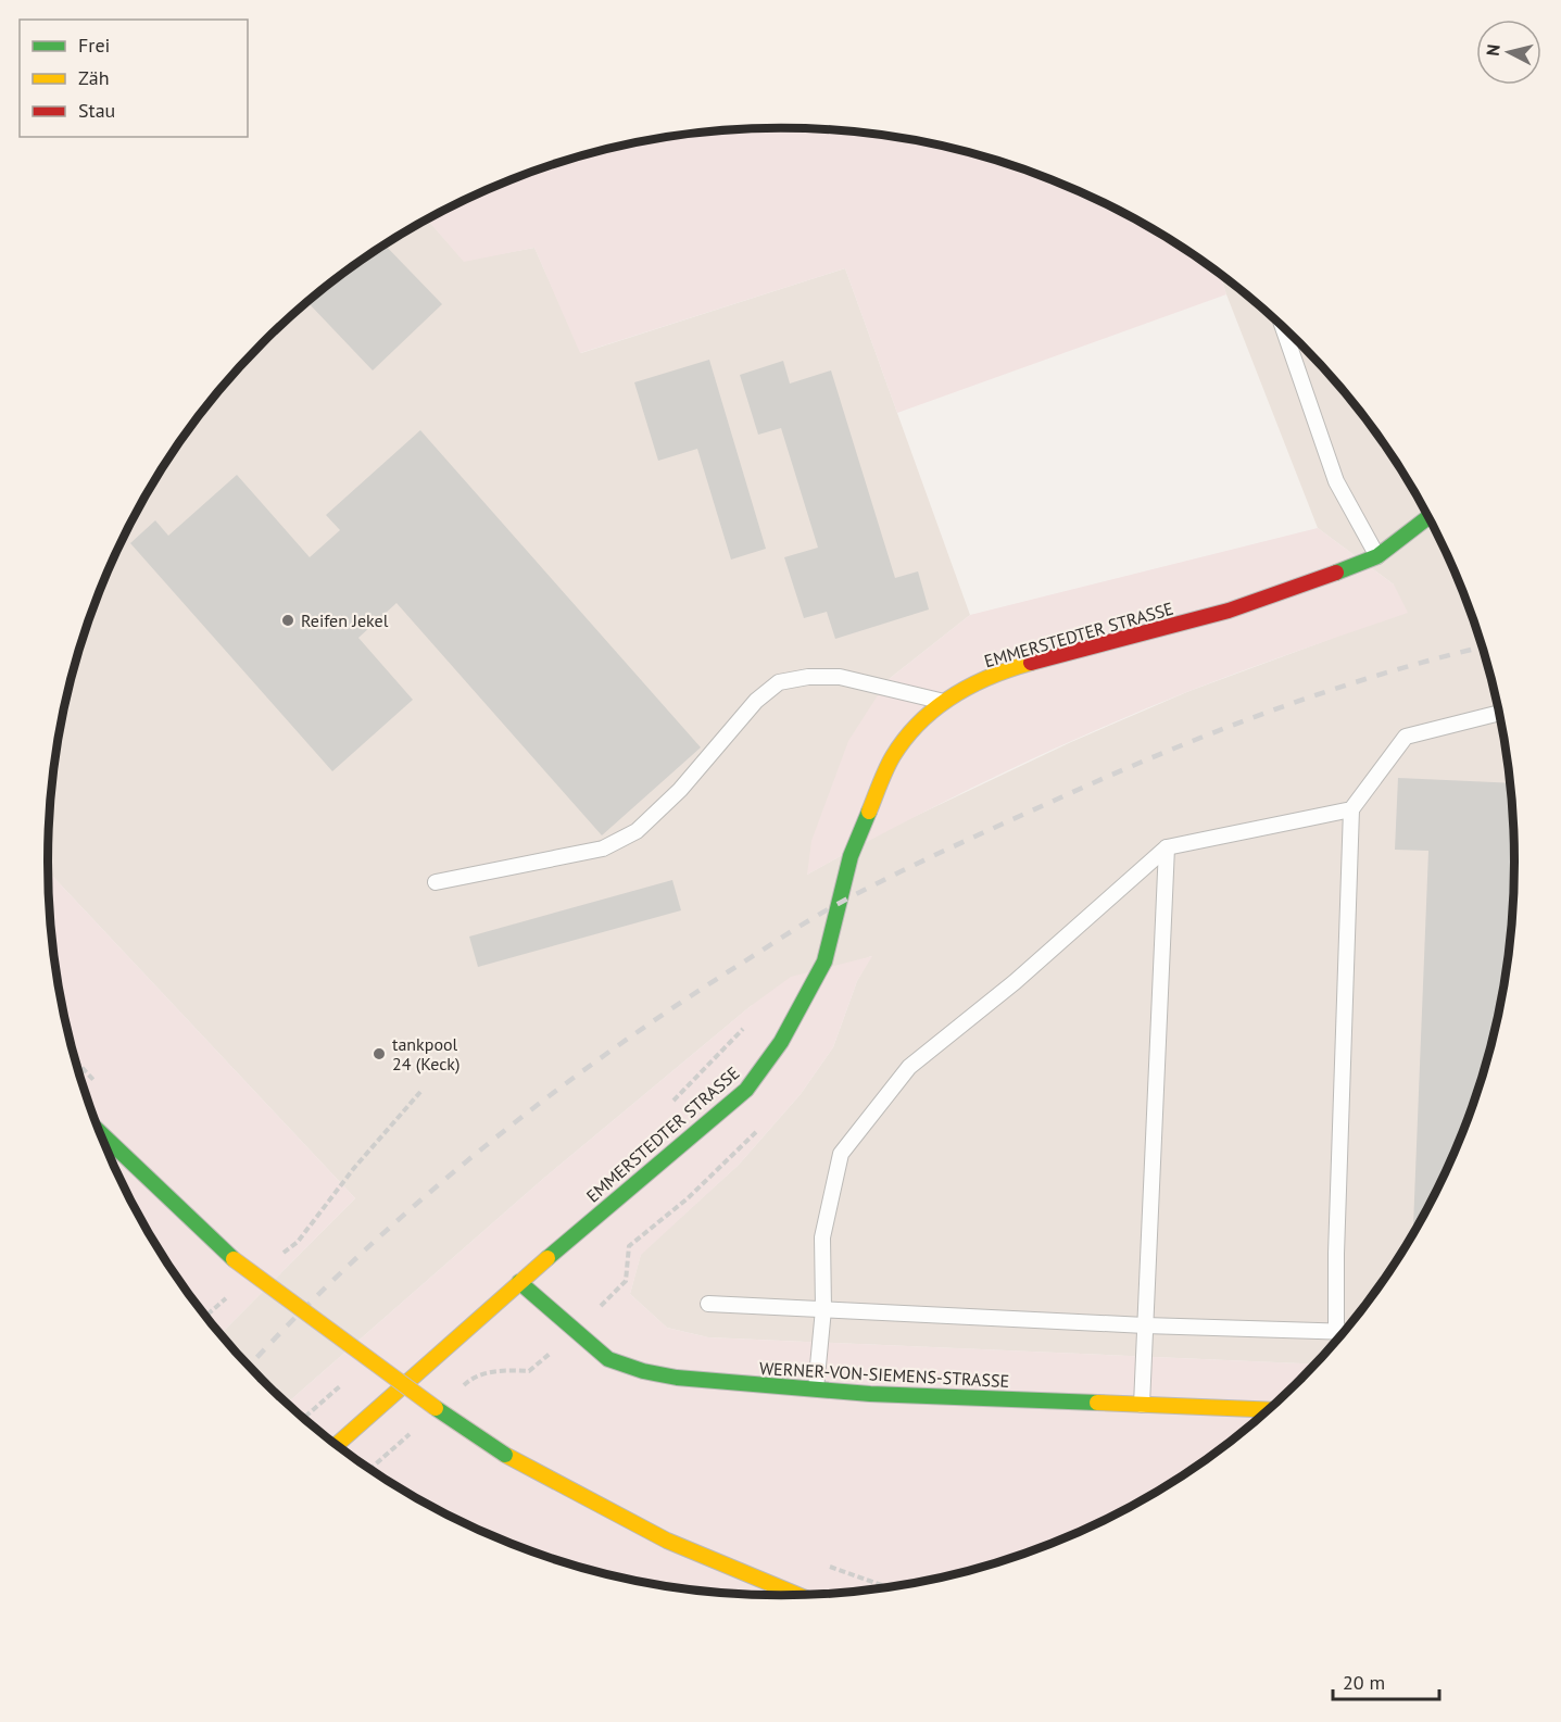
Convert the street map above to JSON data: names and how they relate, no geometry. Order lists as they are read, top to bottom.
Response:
{
  "streets": {
    "main road": ["EMMERSTEDTER STRASSE", "WERNER-VON-SIEMENS-STRASSE"]
  },
  "crossings": [
    ["EMMERSTEDTER STRASSE", "WERNER-VON-SIEMENS-STRASSE"]
  ],
  "places": ["Reifen Jekel", "tankpool 24 (Keck)"],
  "legend": ["Frei", "Zäh", "Stau"],
  "scale_bar": "20 m",
  "north": "left"
}
